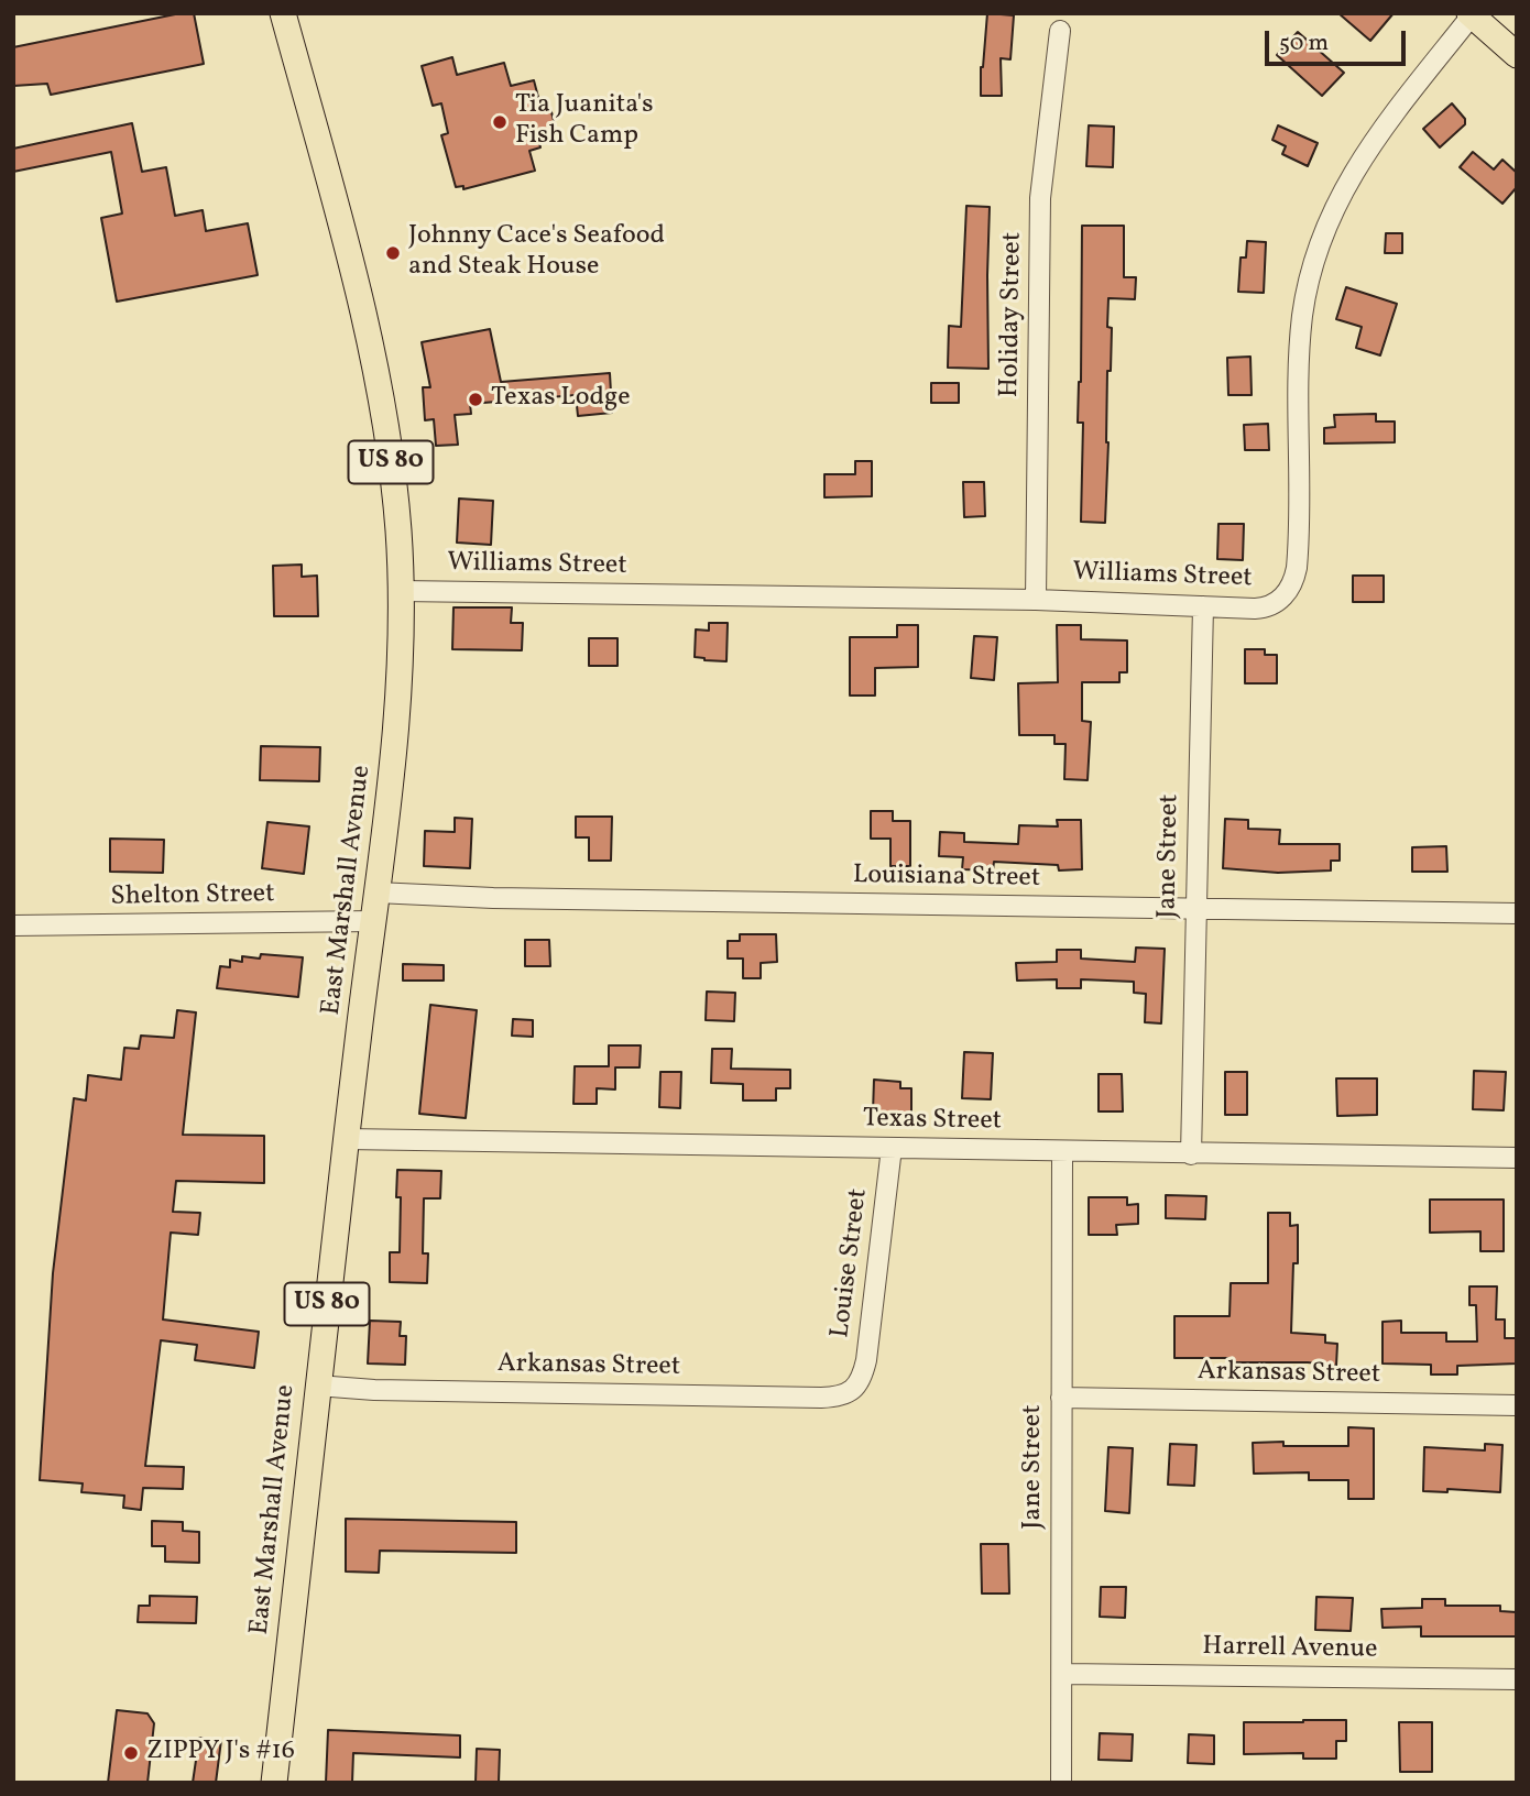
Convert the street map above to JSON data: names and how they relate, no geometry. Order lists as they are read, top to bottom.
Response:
{
  "streets": {
    "main road": ["US 80", "East Marshall Avenue"],
    "street": [
      "Holiday Street",
      "Williams Street",
      "Jane Street",
      "Louisiana Street",
      "Shelton Street",
      "Texas Street",
      "Louise Street",
      "Arkansas Street",
      "Harrell Avenue"
    ]
  },
  "crossings": [
    ["Holiday Street", "Williams Street"],
    ["Williams Street", "Jane Street"],
    ["Williams Street", "East Marshall Avenue"],
    ["Jane Street", "Louisiana Street"],
    ["Jane Street", "Texas Street"],
    ["Jane Street", "Arkansas Street"],
    ["Jane Street", "Harrell Avenue"],
    ["Louisiana Street", "East Marshall Avenue"],
    ["East Marshall Avenue", "Shelton Street"],
    ["East Marshall Avenue", "Texas Street"],
    ["East Marshall Avenue", "Arkansas Street"],
    ["Texas Street", "Louise Street"],
    ["Louise Street", "Arkansas Street"]
  ],
  "places": [
    "Tia Juanita's Fish Camp",
    "Johnny Cace's Seafood and Steak House",
    "Texas Lodge",
    "ZIPPY J's #16"
  ],
  "scale_bar": "50 m"
}
